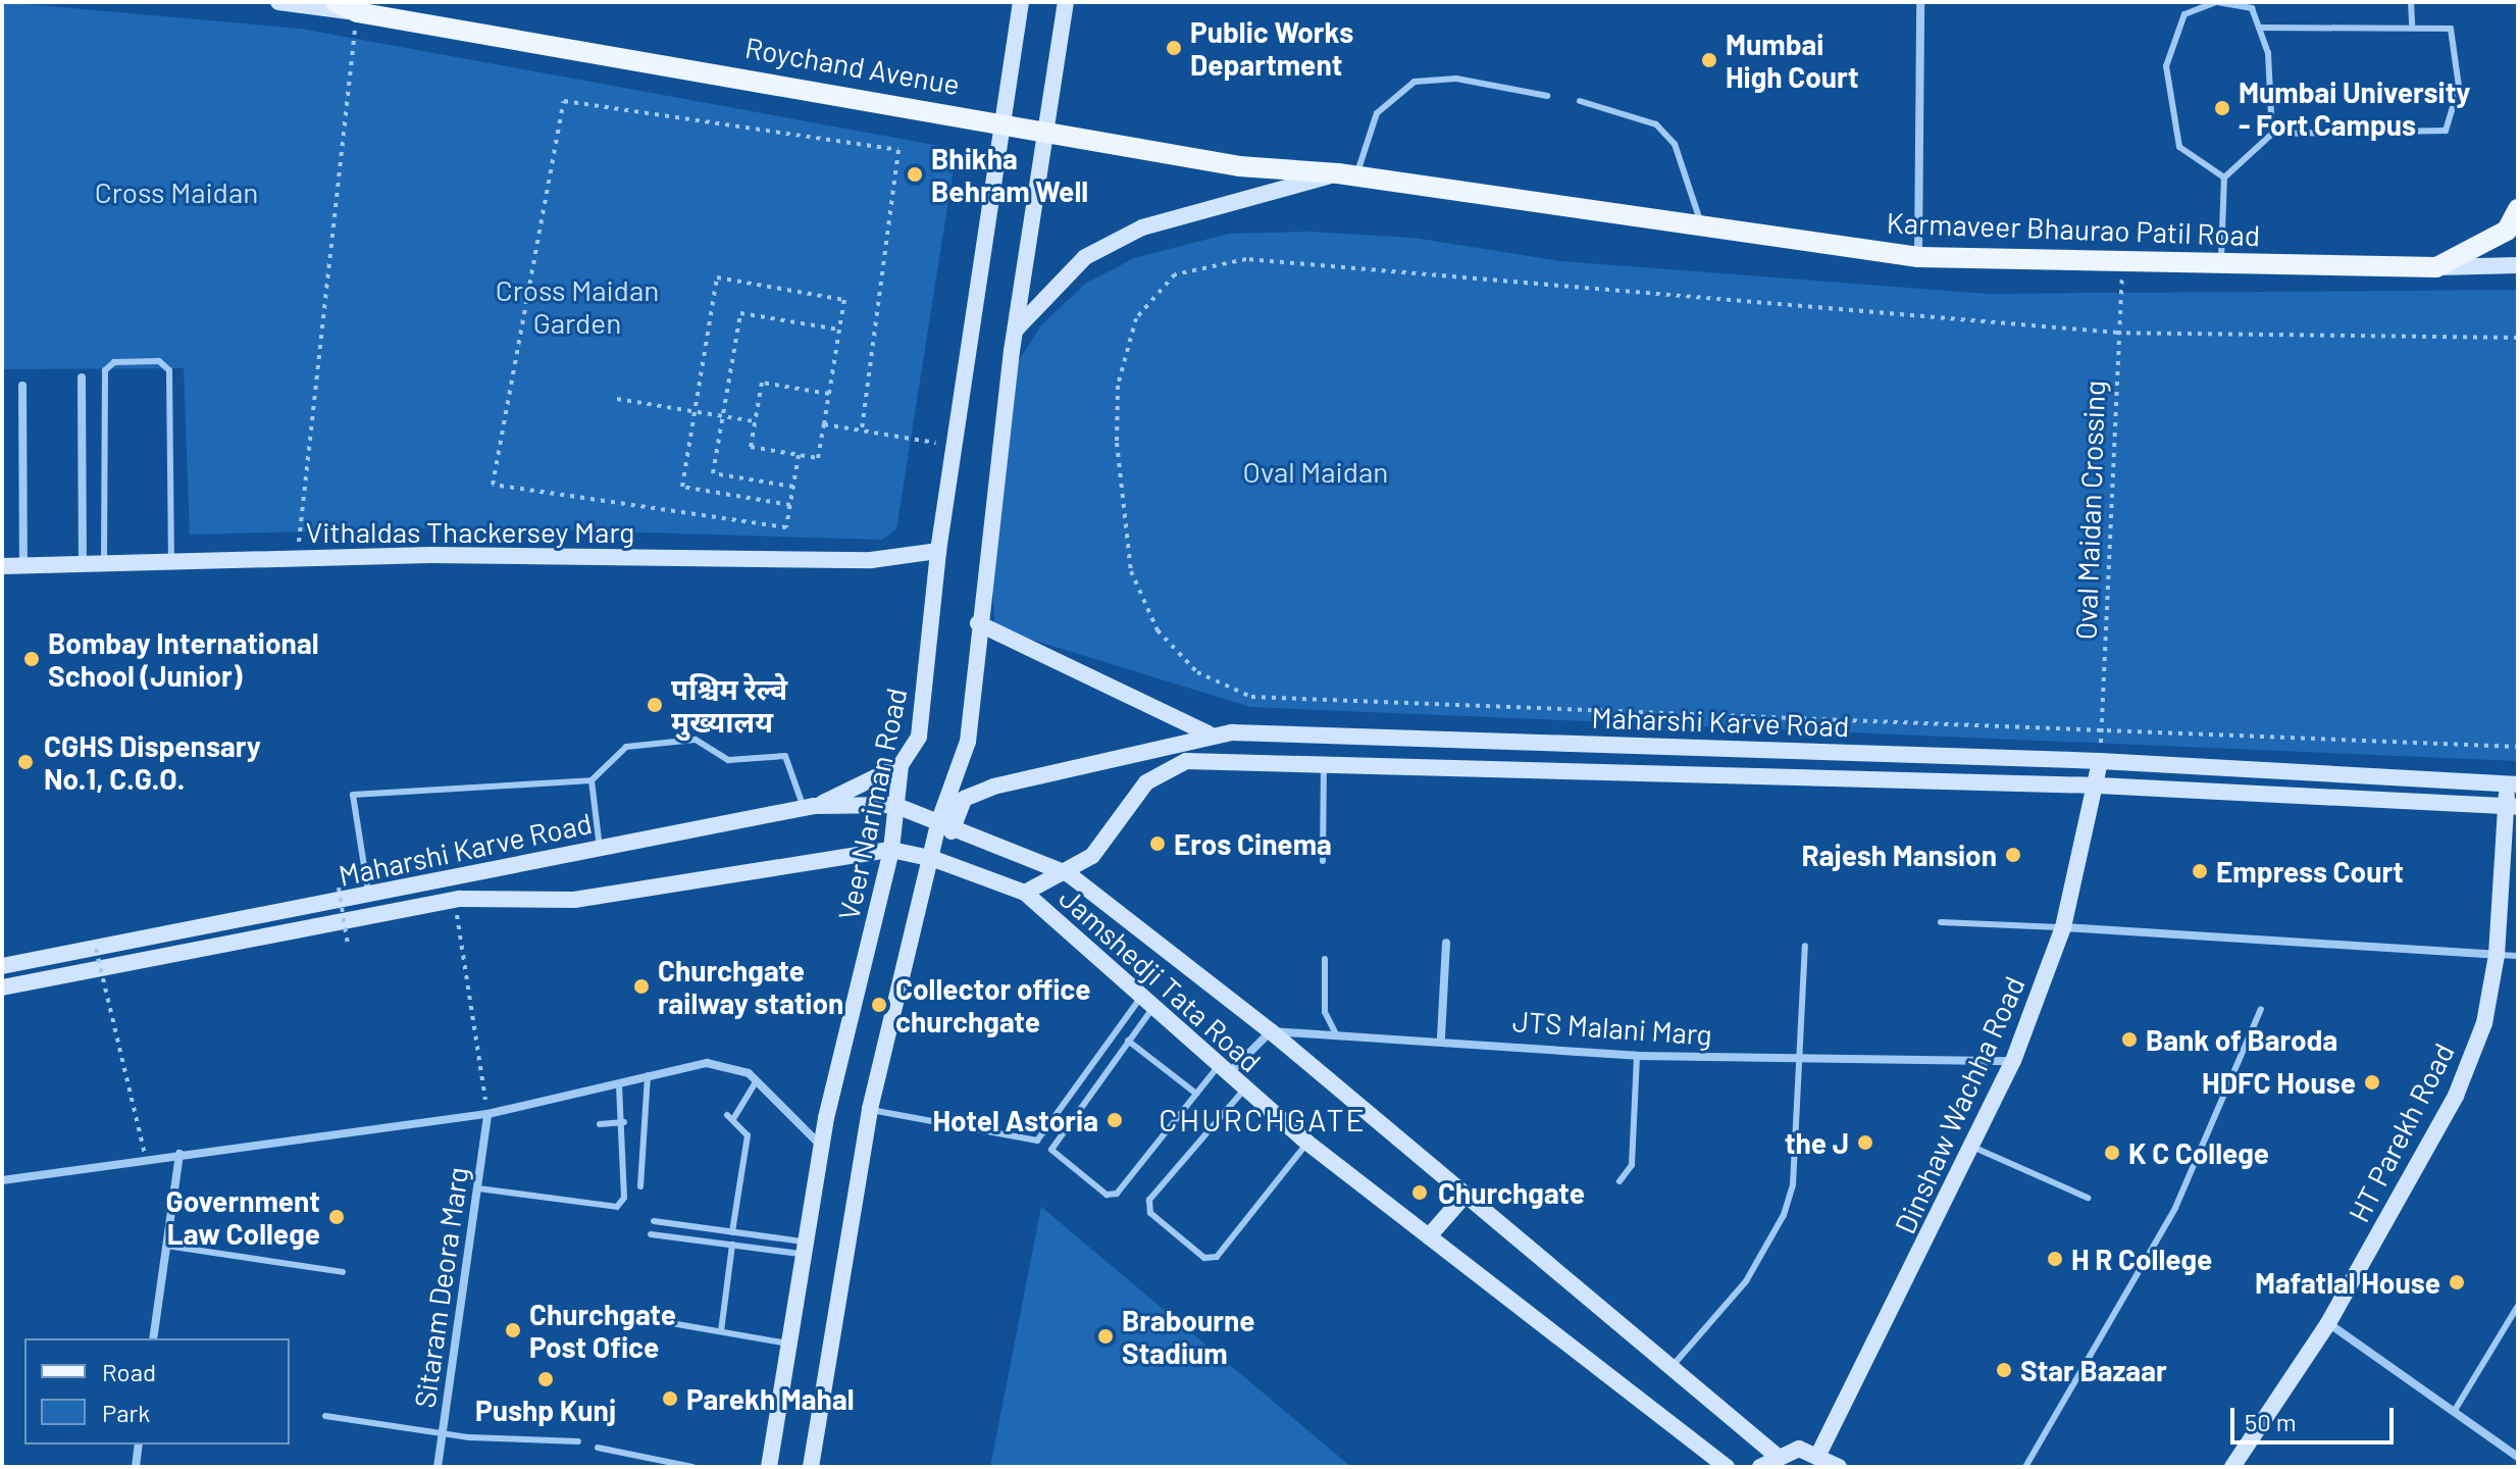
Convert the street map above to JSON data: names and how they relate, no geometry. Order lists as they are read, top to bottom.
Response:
{
  "streets": {
    "main road": [
      "Roychand Avenue",
      "Karmaveer Bhaurao Patil Road",
      "Vithaldas Thackersey Marg",
      "Maharshi Karve Road",
      "Veer Nariman Road",
      "Jamshedji Tata Road",
      "Dinshaw Wachha Road",
      "HT Parekh Road"
    ],
    "street": ["JTS Malani Marg", "Sitaram Deora Marg"],
    "path": ["Oval Maidan Crossing"]
  },
  "crossings": [
    ["Roychand Avenue", "Karmaveer Bhaurao Patil Road"],
    ["Roychand Avenue", "Veer Nariman Road"],
    ["Karmaveer Bhaurao Patil Road", "Oval Maidan Crossing"],
    ["Oval Maidan Crossing", "Maharshi Karve Road"],
    ["Oval Maidan Crossing", "Dinshaw Wachha Road"],
    ["Vithaldas Thackersey Marg", "Veer Nariman Road"],
    ["Maharshi Karve Road", "Veer Nariman Road"],
    ["Maharshi Karve Road", "Jamshedji Tata Road"],
    ["Maharshi Karve Road", "Dinshaw Wachha Road"],
    ["Maharshi Karve Road", "HT Parekh Road"],
    ["Jamshedji Tata Road", "JTS Malani Marg"],
    ["JTS Malani Marg", "Dinshaw Wachha Road"]
  ],
  "districts": ["CHURCHGATE"],
  "parks": ["Cross Maidan", "Cross Maidan Garden", "Oval Maidan"],
  "places": [
    "Public Works Department",
    "Mumbai High Court",
    "Mumbai University - Fort Campus",
    "Bhikha Behram Well",
    "Bombay International School (Junior)",
    "पश्चिम रेल्वे मुख्यालय",
    "CGHS Dispensary No.1, C.G.O.",
    "Eros Cinema",
    "Rajesh Mansion",
    "Empress Court",
    "Churchgate railway station",
    "Collector office churchgate",
    "Bank of Baroda",
    "HDFC House",
    "Hotel Astoria",
    "the J",
    "K C College",
    "Churchgate",
    "Government Law College",
    "H R College",
    "Mafatlal House",
    "Churchgate Post Ofice",
    "Brabourne Stadium",
    "Star Bazaar",
    "Pushp Kunj",
    "Parekh Mahal"
  ],
  "legend": ["Road", "Park"],
  "scale_bar": "50 m"
}
